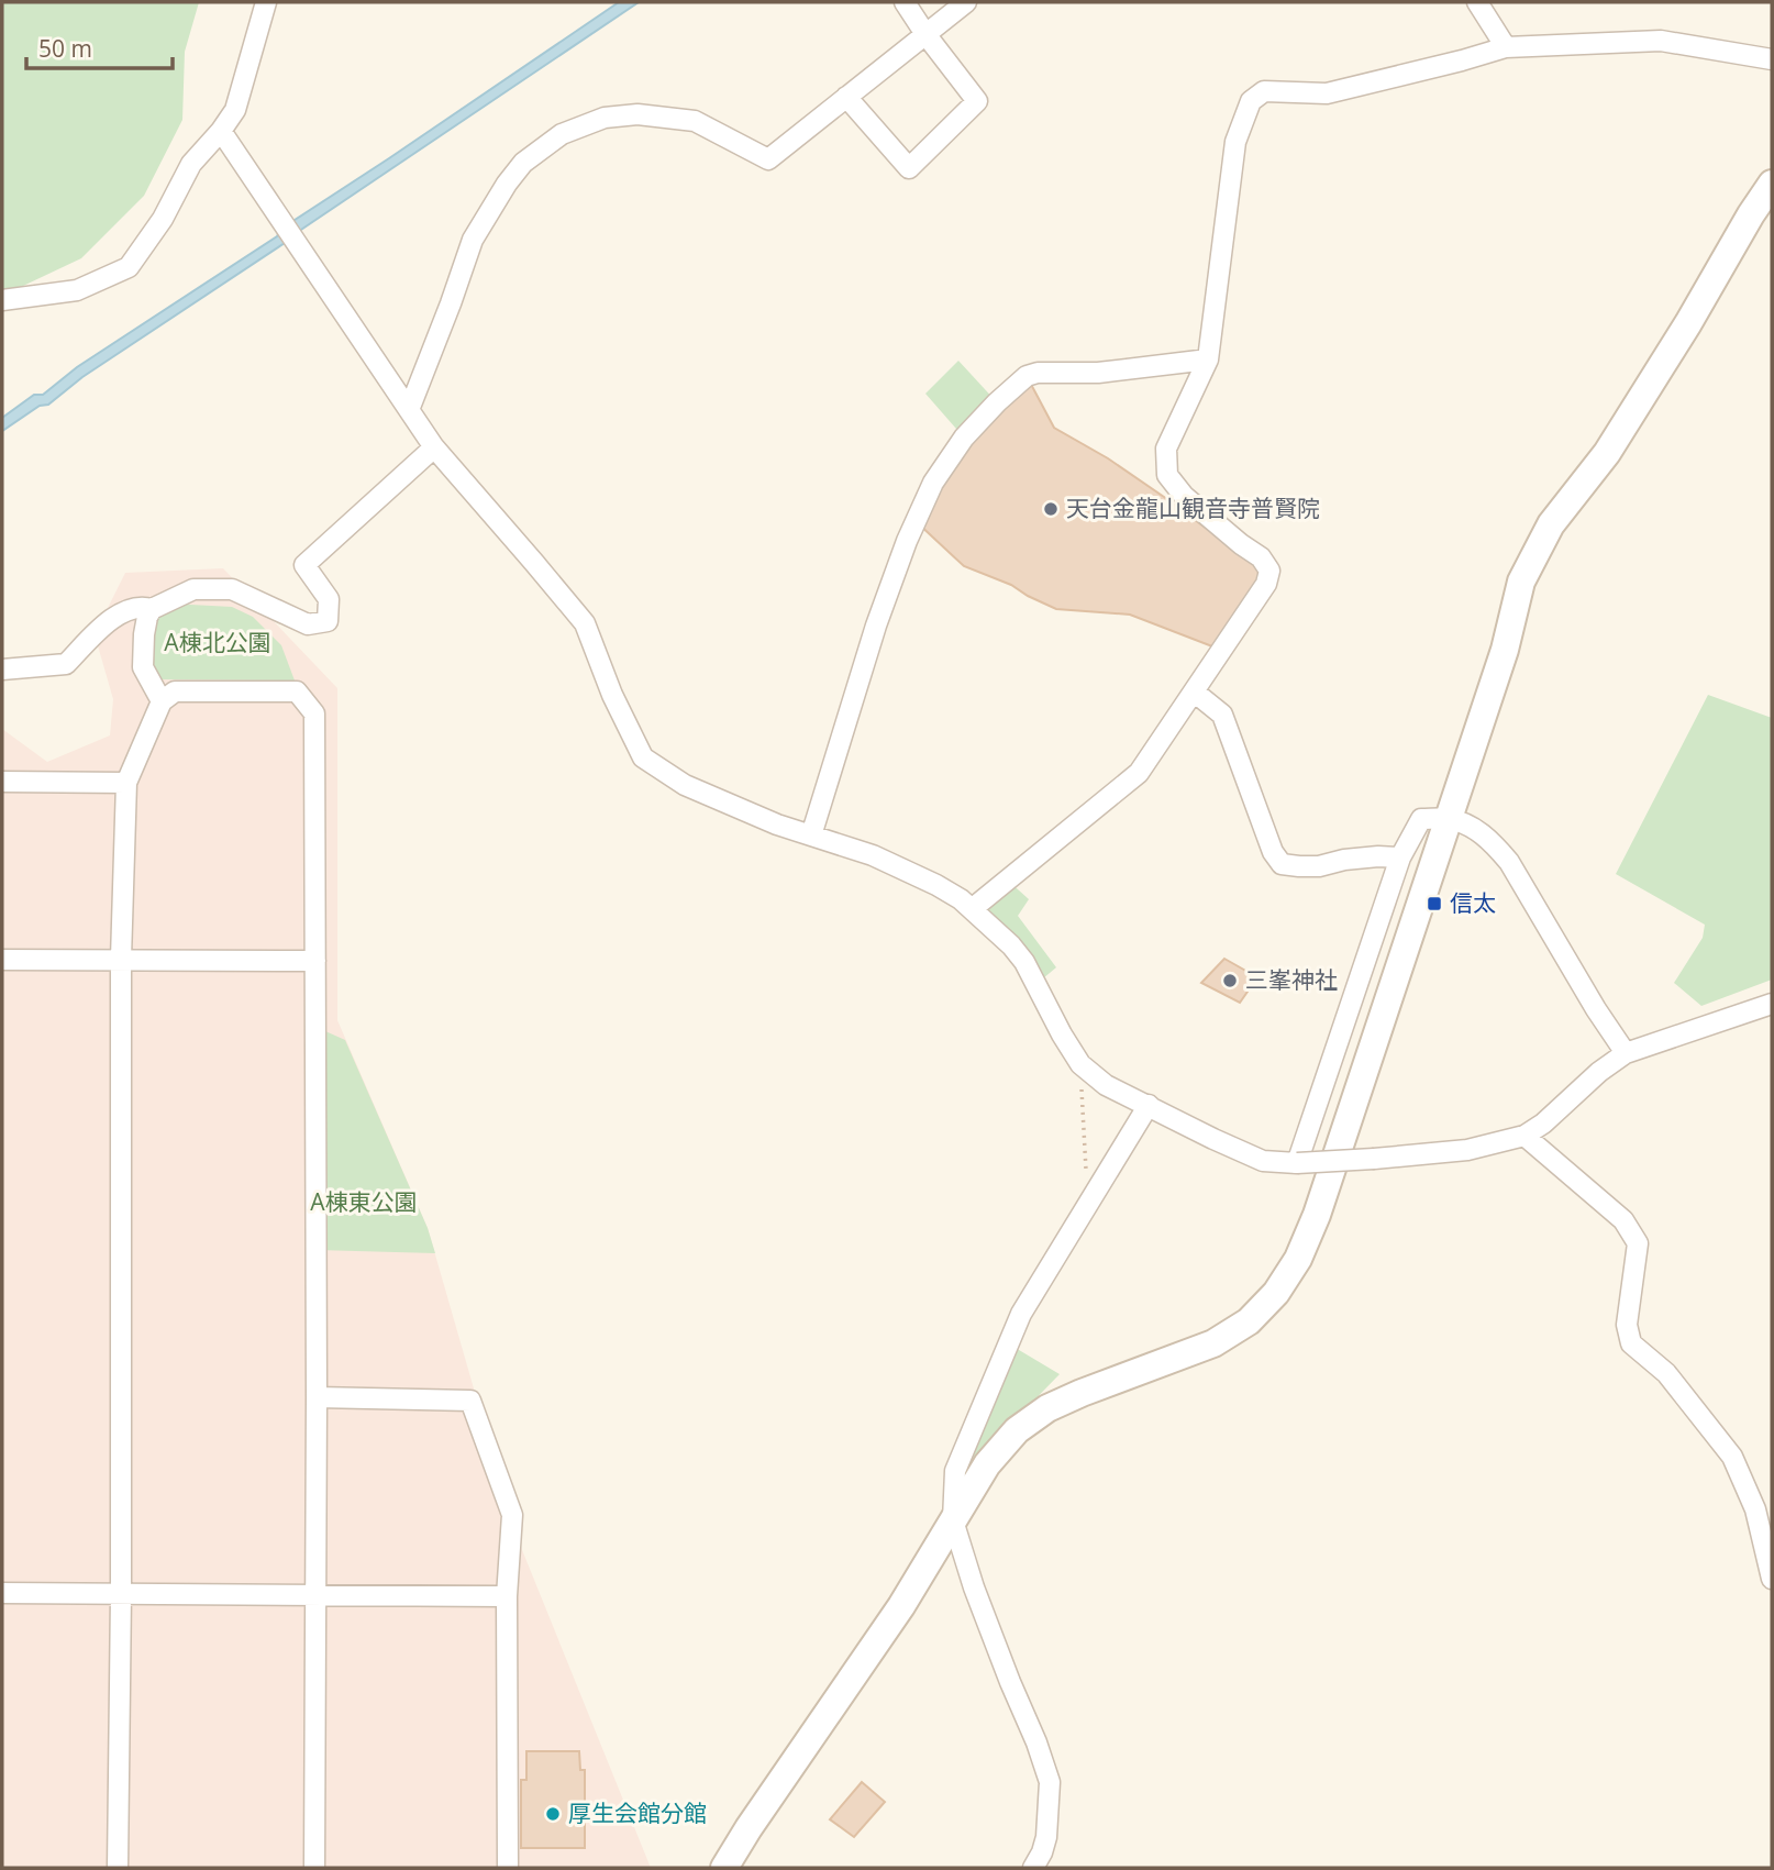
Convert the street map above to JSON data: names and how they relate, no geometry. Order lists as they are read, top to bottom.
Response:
{
  "parks": ["A棟北公園", "A棟東公園"],
  "places": {
    "other": ["天台金龍山観音寺普賢院", "三峯神社", "厚生会館分館"],
    "transit": ["信太"]
  },
  "scale_bar": "50 m"
}
